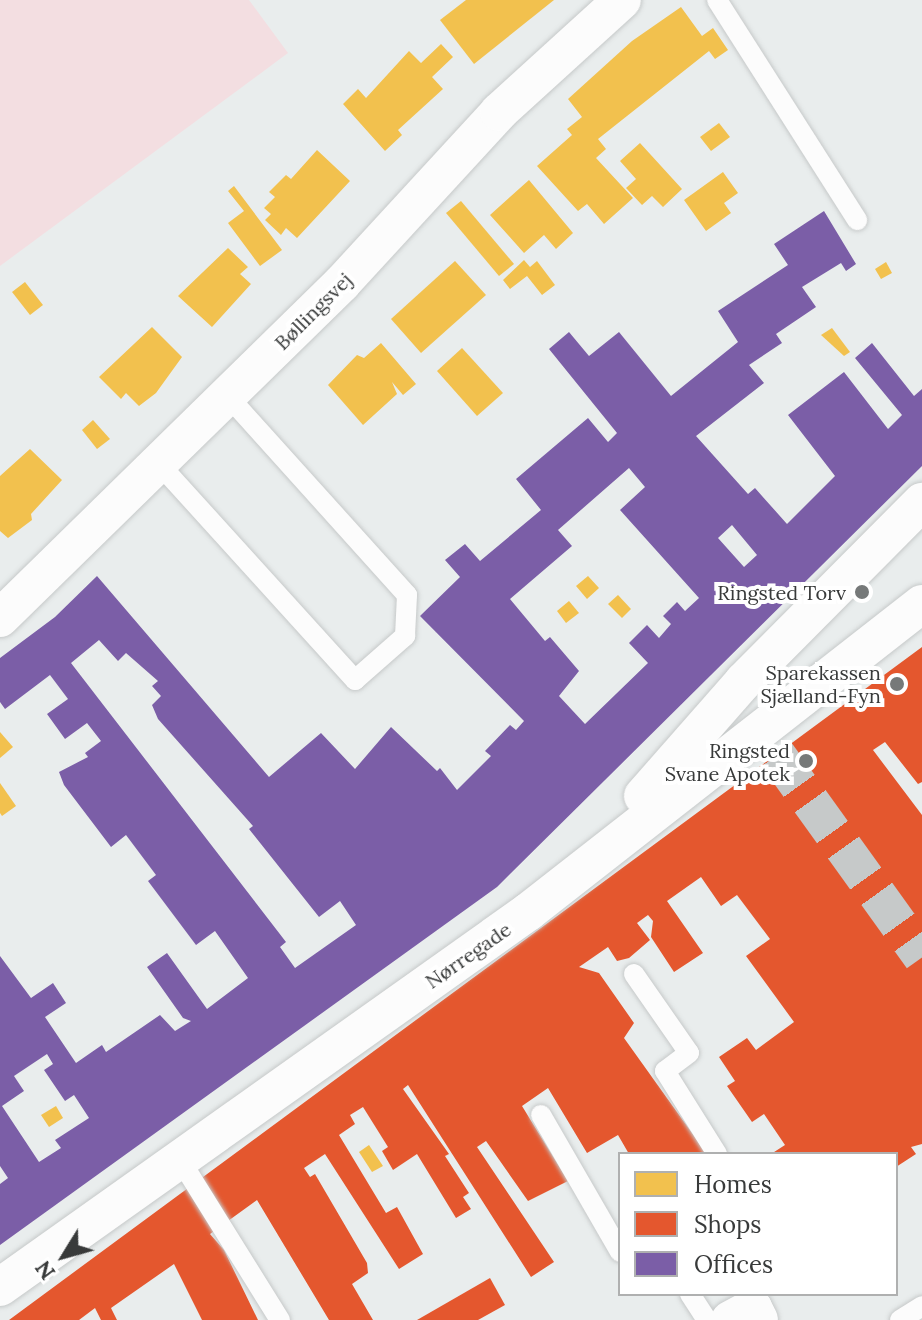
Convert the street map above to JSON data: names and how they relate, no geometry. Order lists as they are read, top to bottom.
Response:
{
  "streets": {
    "street": ["Bøllingsvej", "Nørregade"]
  },
  "places": ["Ringsted Torv", "Sparekassen Sjælland-Fyn", "Ringsted Svane Apotek"],
  "legend": ["Homes", "Shops", "Offices"],
  "north": "bottom left"
}
